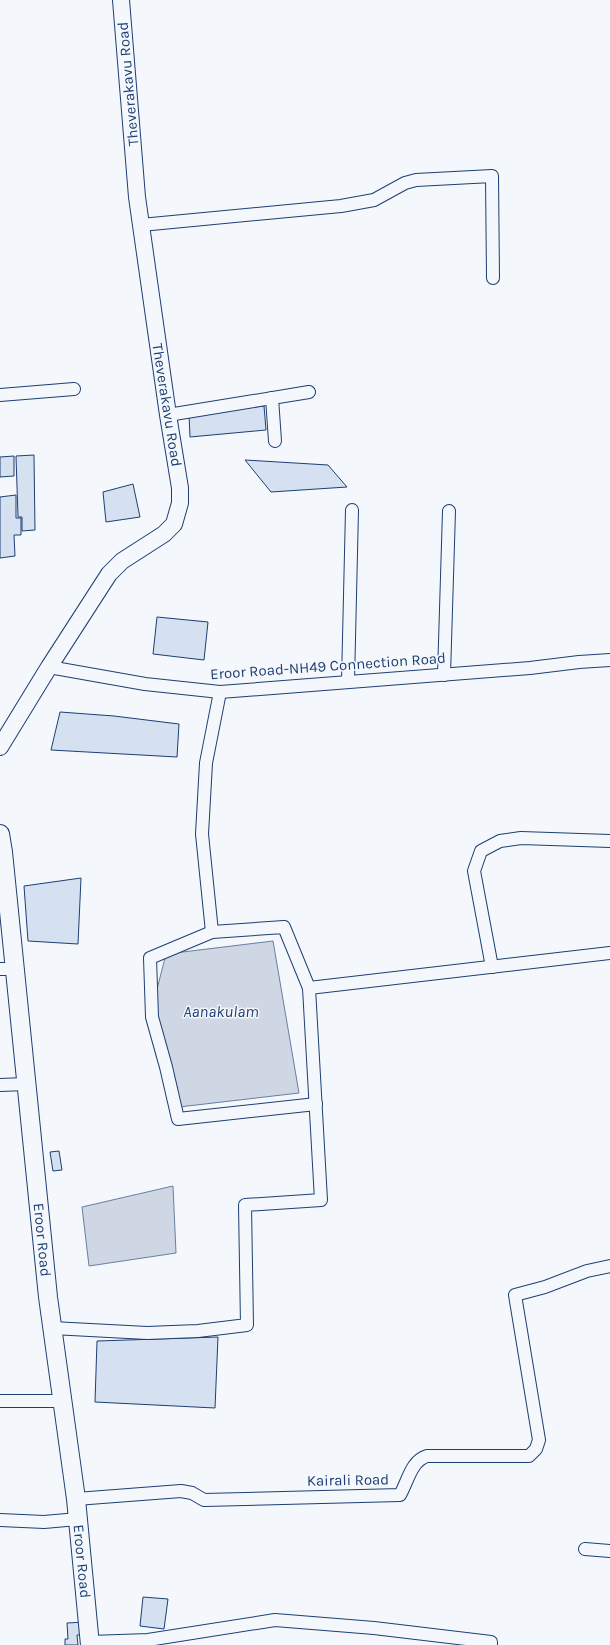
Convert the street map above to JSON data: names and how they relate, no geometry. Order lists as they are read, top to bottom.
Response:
{
  "streets": {
    "main road": ["Eroor Road"],
    "street": ["Theverakavu Road", "Eroor Road-NH49 Connection Road", "Kairali Road"]
  },
  "crossings": [
    ["Theverakavu Road", "Eroor Road-NH49 Connection Road"],
    ["Eroor Road", "Kairali Road"]
  ],
  "water": ["Aanakulam"]
}
